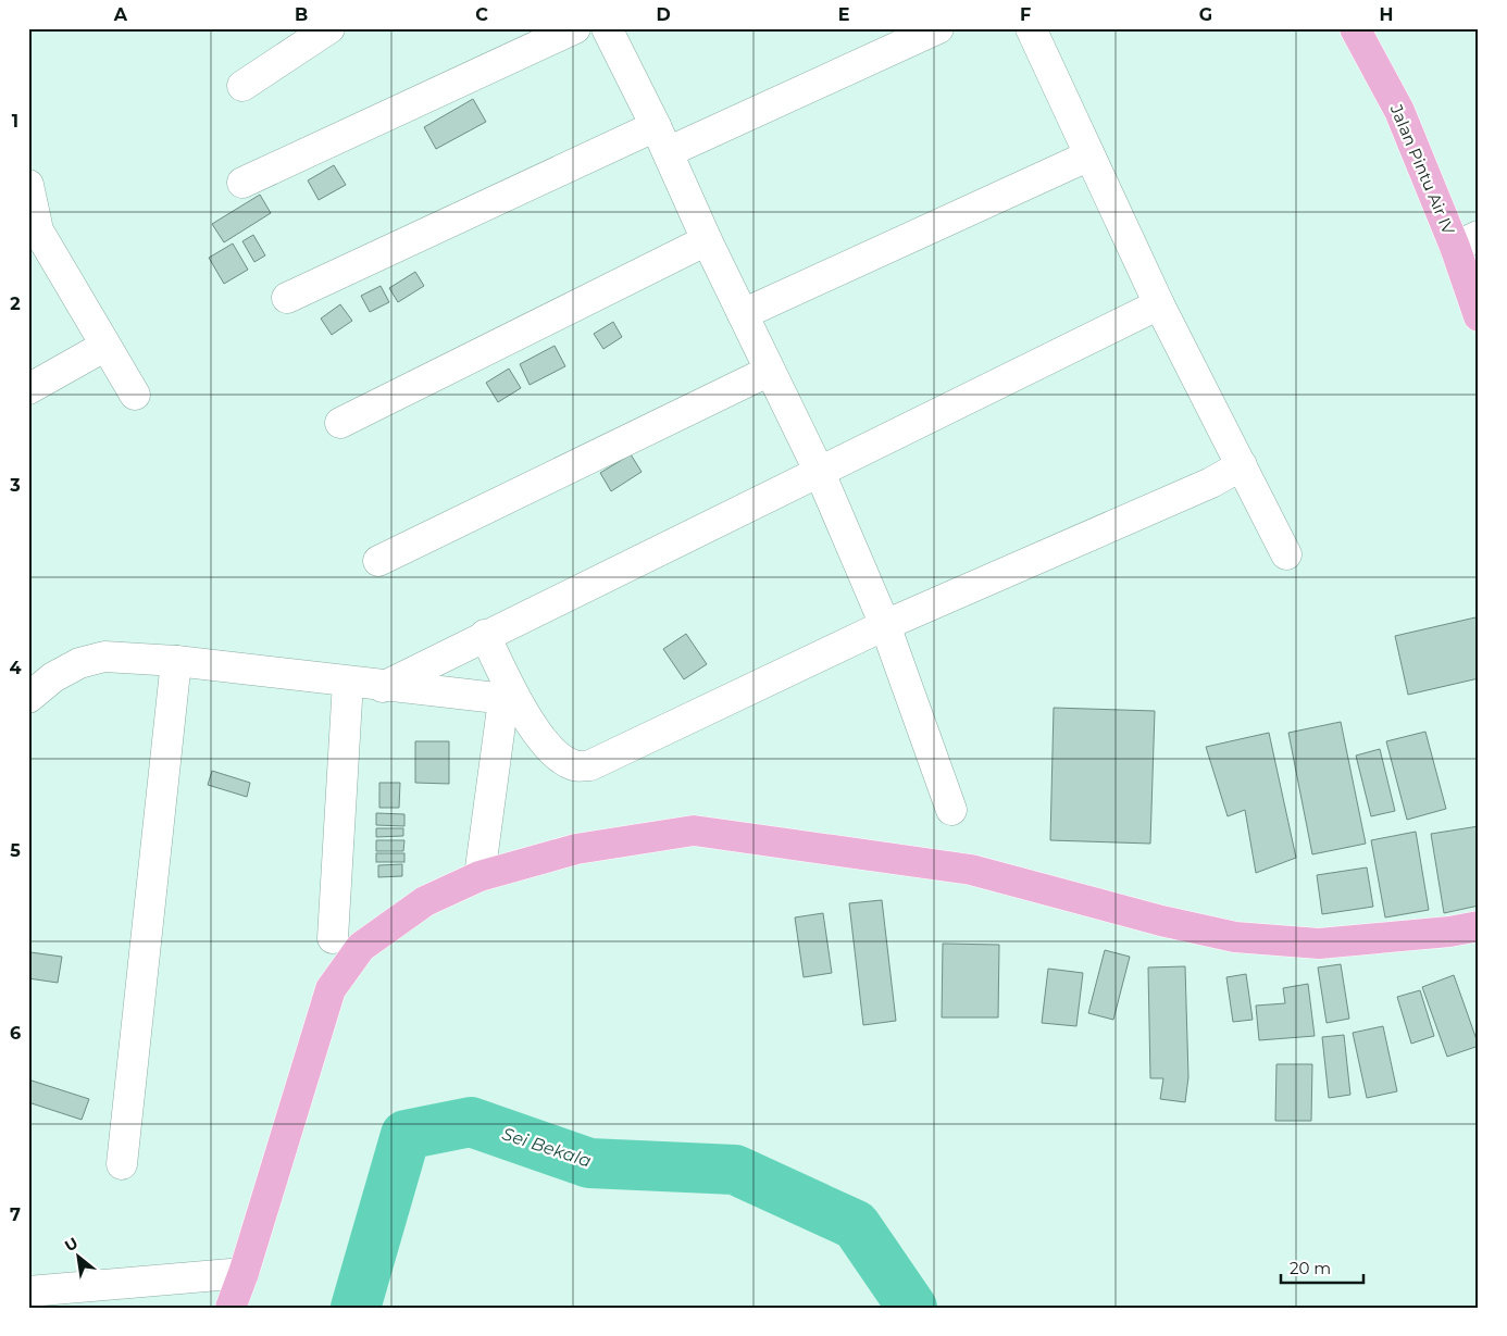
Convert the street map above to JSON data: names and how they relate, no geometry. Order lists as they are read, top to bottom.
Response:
{
  "streets": {
    "main road": ["Jalan Pintu Air IV"]
  },
  "water": ["Sei Bekala"],
  "scale_bar": "20 m",
  "north": "top left",
  "grid": {
    "columns": [
      "A",
      "B",
      "C",
      "D",
      "E",
      "F",
      "G",
      "H"
    ],
    "rows": [
      "1",
      "2",
      "3",
      "4",
      "5",
      "6",
      "7"
    ]
  }
}
